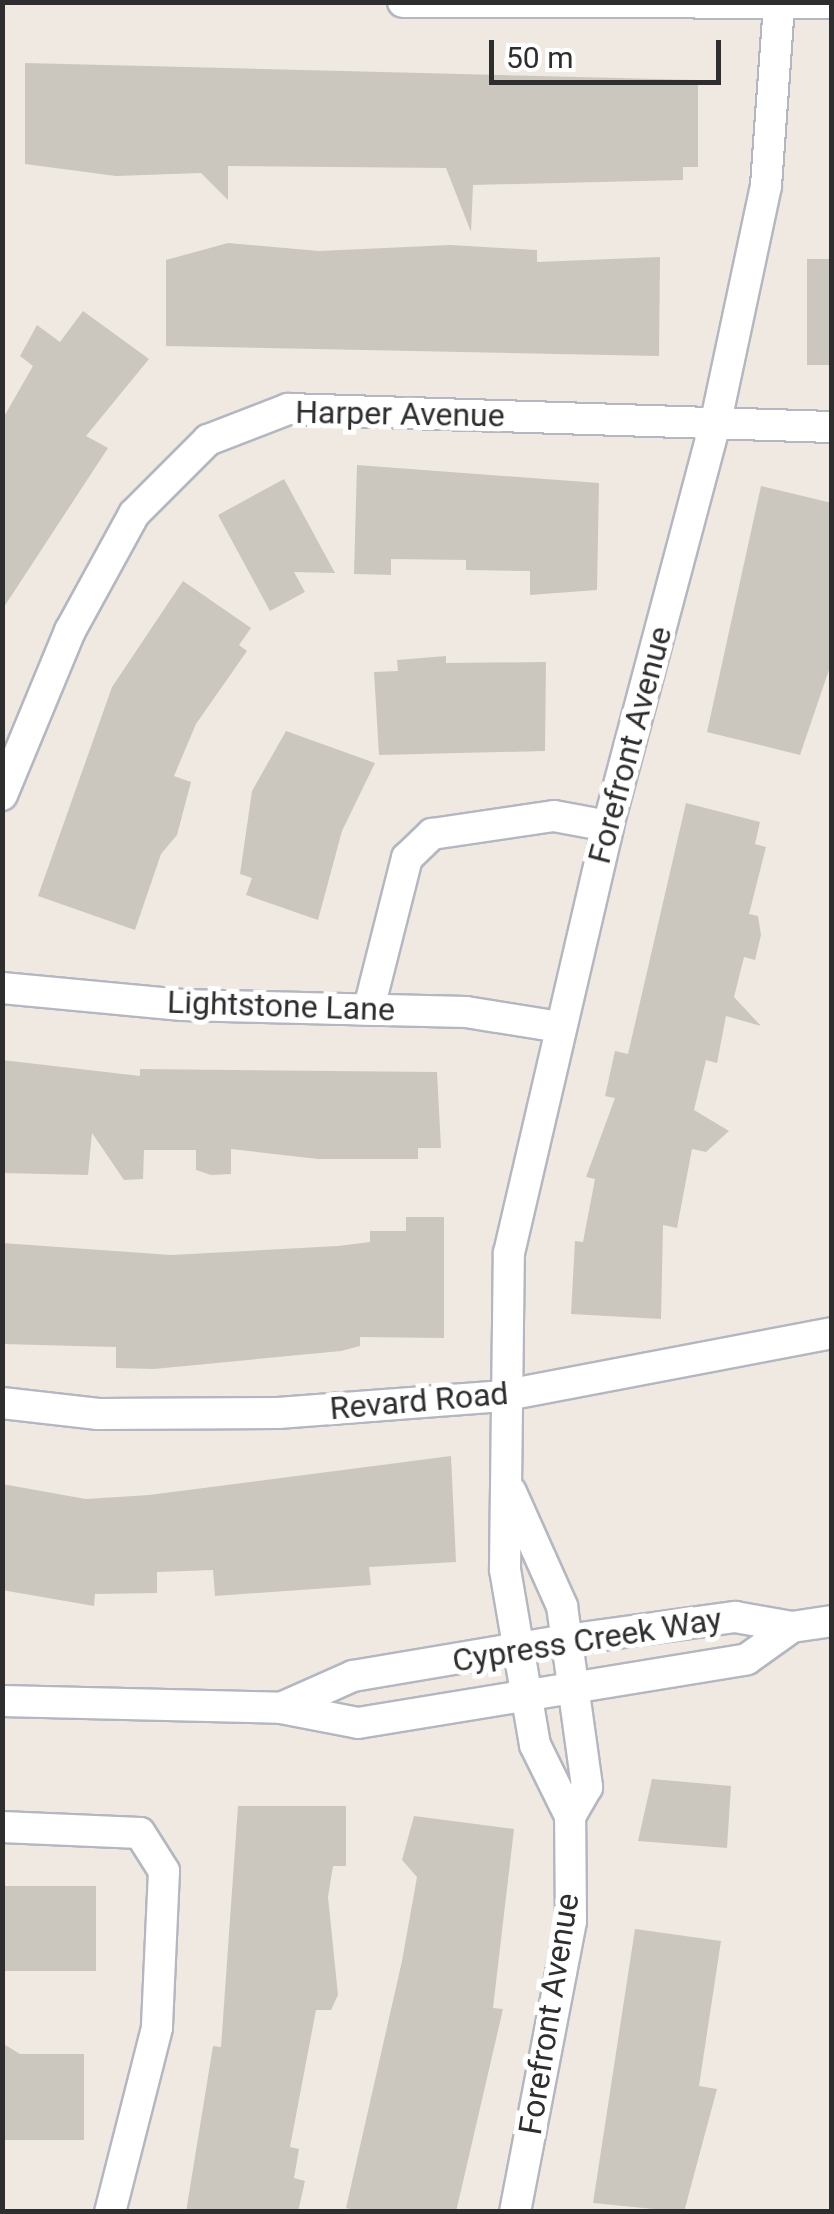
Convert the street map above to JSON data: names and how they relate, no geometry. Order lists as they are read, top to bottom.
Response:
{
  "streets": {
    "street": [
      "Harper Avenue",
      "Forefront Avenue",
      "Lightstone Lane",
      "Revard Road",
      "Cypress Creek Way"
    ]
  },
  "crossings": [
    ["Harper Avenue", "Forefront Avenue"],
    ["Forefront Avenue", "Lightstone Lane"],
    ["Forefront Avenue", "Revard Road"],
    ["Forefront Avenue", "Cypress Creek Way"]
  ],
  "scale_bar": "50 m"
}
